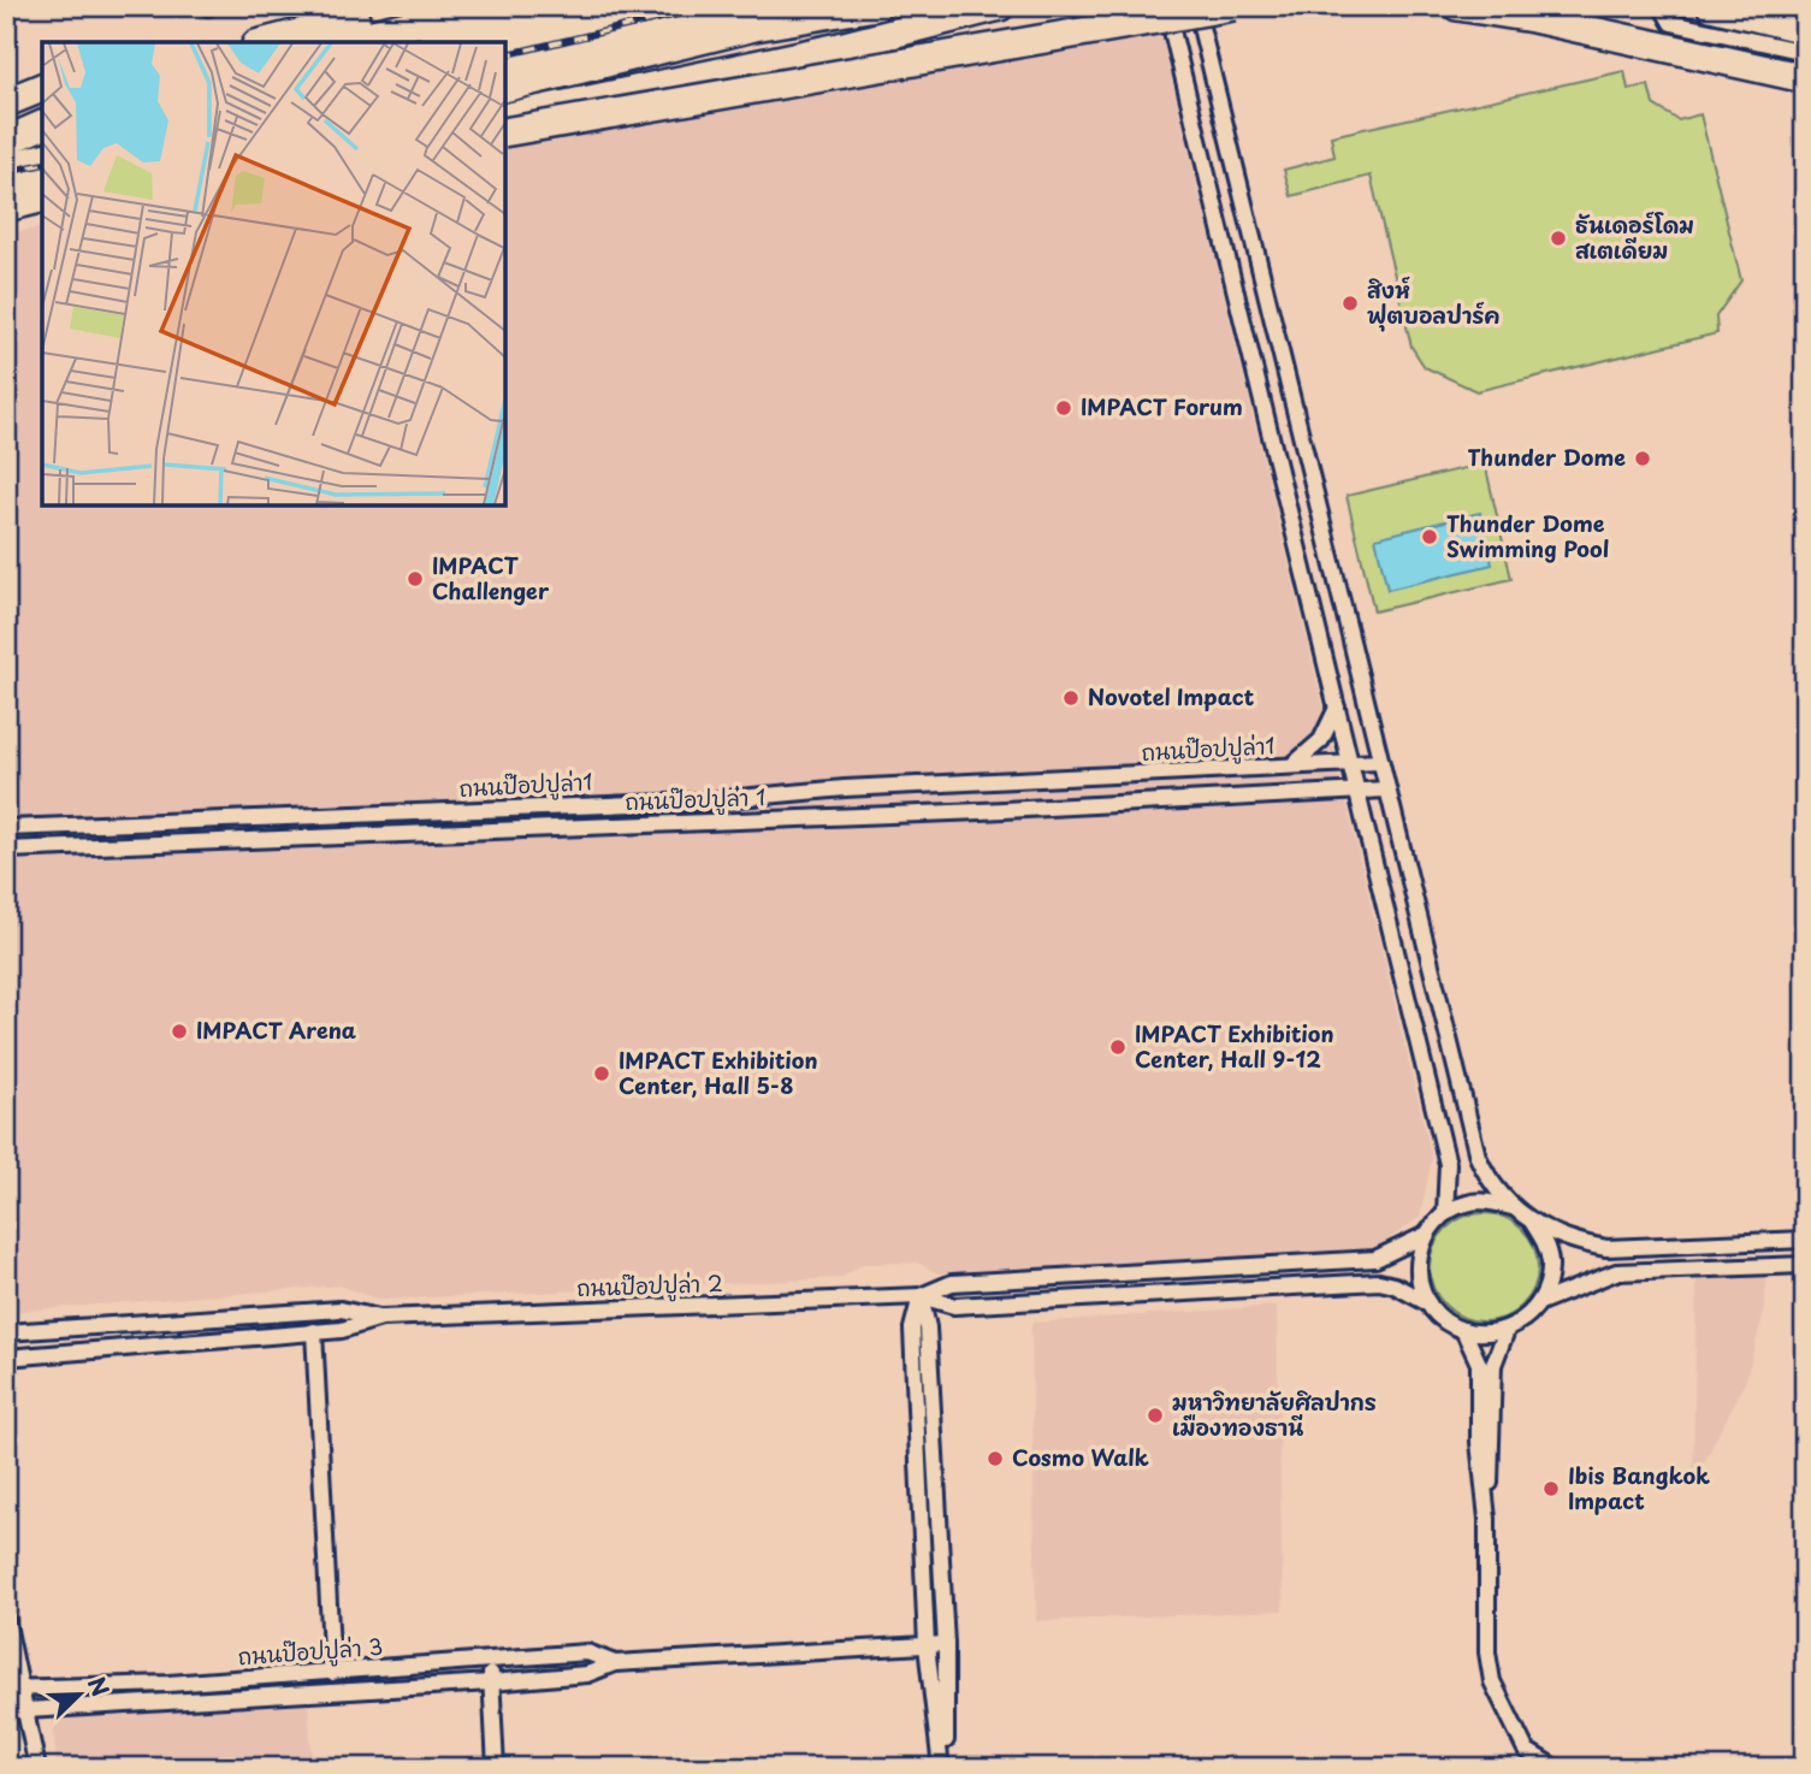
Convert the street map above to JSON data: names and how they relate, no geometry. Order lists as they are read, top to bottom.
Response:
{
  "streets": {
    "street": [
      "ถนนป๊อปปูล่า1",
      "ถนนป๊อปปูล่า 1",
      "ถนนป๊อปปูล่า 2",
      "ถนนป๊อปปูล่า 3"
    ]
  },
  "places": [
    "ธันเดอร์โดม สเตเดียม",
    "สิงห์ ฟุตบอลปาร์ค",
    "IMPACT Forum",
    "Thunder Dome",
    "Thunder Dome Swimming Pool",
    "IMPACT Challenger",
    "Novotel Impact",
    "IMPACT Arena",
    "IMPACT Exhibition Center, Hall 9-12",
    "IMPACT Exhibition Center, Hall 5-8",
    "มหาวิทยาลัยศิลปากร เมืองทองธานี",
    "Cosmo Walk",
    "Ibis Bangkok Impact"
  ],
  "north": "top right"
}
